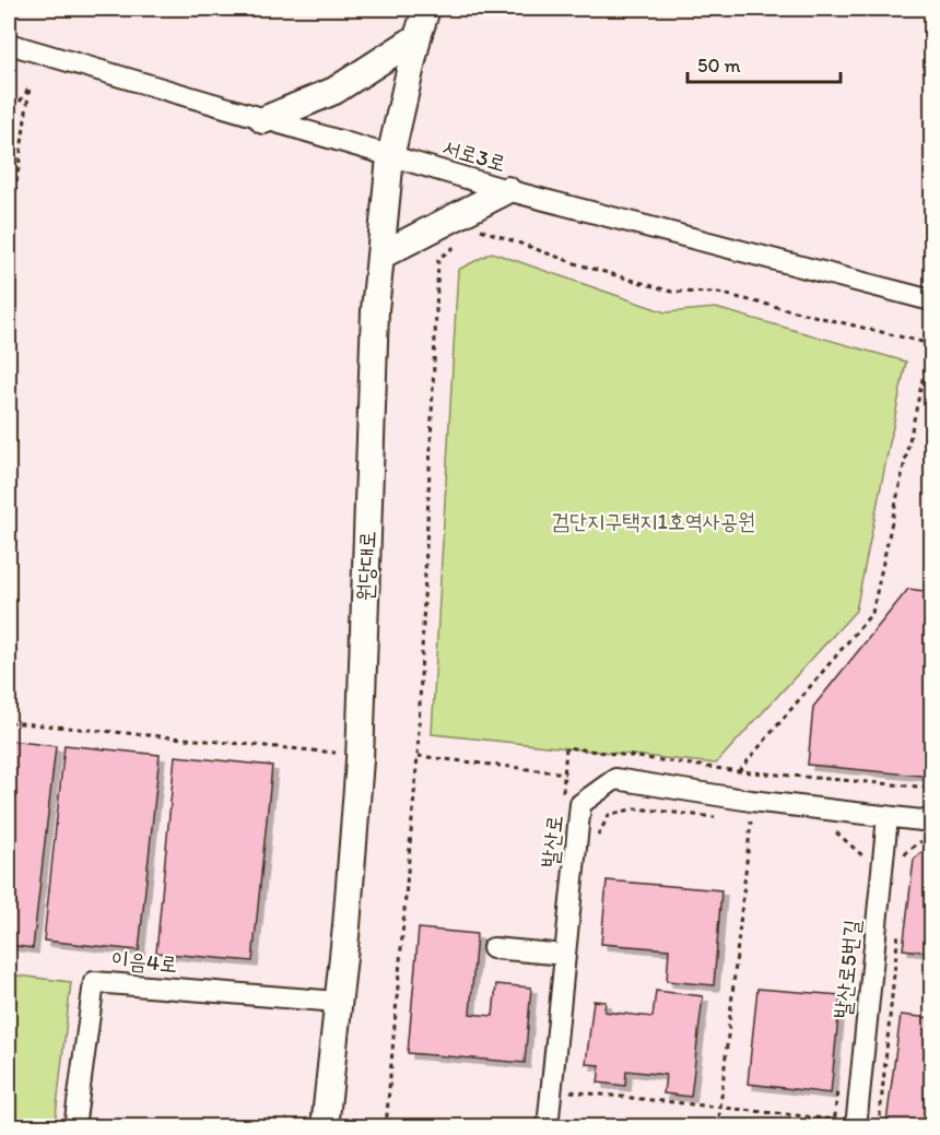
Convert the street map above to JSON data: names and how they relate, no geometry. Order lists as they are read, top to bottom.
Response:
{
  "streets": {
    "main road": ["원당대로"],
    "street": [
      "서로3로",
      "발산로",
      "이음4로",
      "발산로5번길"
    ]
  },
  "crossings": [
    ["서로3로", "원당대로"],
    ["원당대로", "이음4로"],
    ["발산로", "발산로5번길"]
  ],
  "parks": ["검단지구택지1호역사공원"],
  "scale_bar": "50 m"
}
